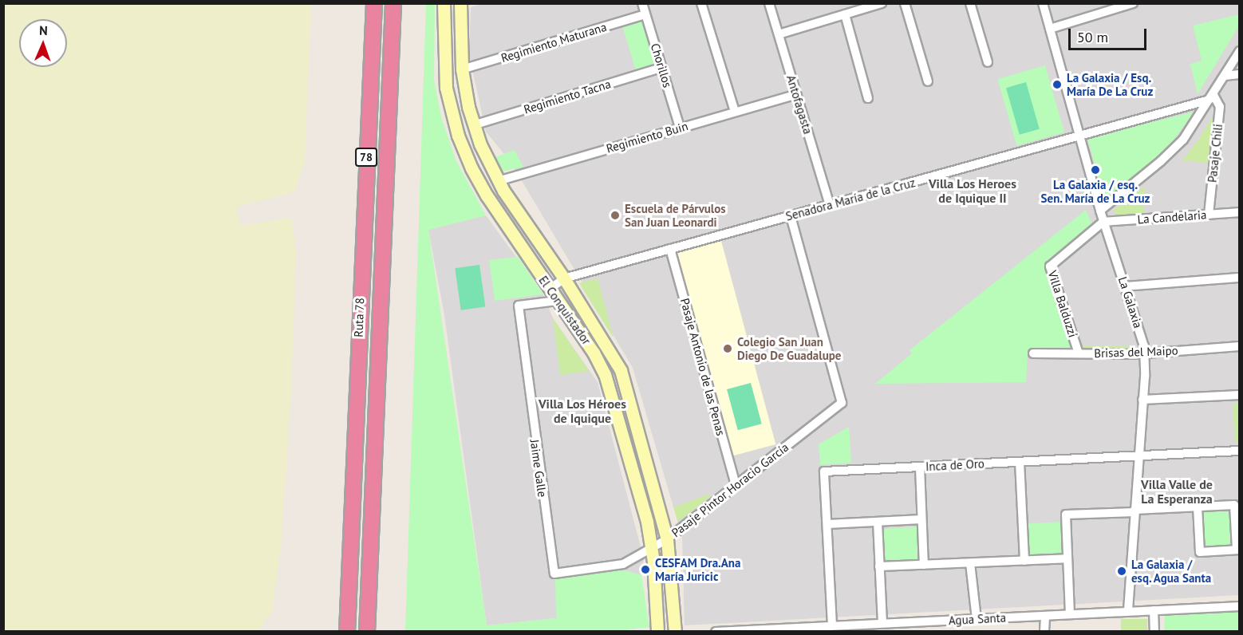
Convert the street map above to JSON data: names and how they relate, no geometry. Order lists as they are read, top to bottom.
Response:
{
  "streets": {
    "highway": ["78", "Ruta 78"],
    "main road": ["El Conquistador"],
    "street": [
      "Regimiento Maturana",
      "Chorillos",
      "Regimiento Tacna",
      "Antofagasta",
      "Regimiento Buin",
      "Pasaje Chili",
      "Senadora María de la Cruz",
      "La Candelaria",
      "La Galaxia",
      "Villa Balduzzi",
      "Brisas del Maipo",
      "Pasaje Antonio de las Penas",
      "Inca de Oro",
      "Jaime Galle",
      "Pasaje Pintor Horacio García",
      "Agua Santa"
    ]
  },
  "crossings": [
    ["Regimiento Maturana", "Chorillos"],
    ["Regimiento Maturana", "El Conquistador"],
    ["Chorillos", "Regimiento Tacna"],
    ["Chorillos", "Regimiento Buin"],
    ["Regimiento Tacna", "El Conquistador"],
    ["Antofagasta", "Regimiento Buin"],
    ["Antofagasta", "Senadora María de la Cruz"],
    ["Regimiento Buin", "El Conquistador"],
    ["Pasaje Chili", "Senadora María de la Cruz"],
    ["Pasaje Chili", "La Candelaria"],
    ["Senadora María de la Cruz", "La Galaxia"],
    ["Senadora María de la Cruz", "El Conquistador"],
    ["Senadora María de la Cruz", "Pasaje Antonio de las Penas"],
    ["Senadora María de la Cruz", "Pasaje Pintor Horacio García"],
    ["La Candelaria", "La Galaxia"],
    ["La Candelaria", "Villa Balduzzi"],
    ["La Galaxia", "Villa Balduzzi"],
    ["La Galaxia", "Brisas del Maipo"],
    ["La Galaxia", "Inca de Oro"],
    ["La Galaxia", "Agua Santa"],
    ["Villa Balduzzi", "Brisas del Maipo"],
    ["El Conquistador", "Jaime Galle"],
    ["El Conquistador", "Pasaje Pintor Horacio García"],
    ["Pasaje Antonio de las Penas", "Pasaje Pintor Horacio García"],
    ["Inca de Oro", "Agua Santa"],
    ["Jaime Galle", "Pasaje Pintor Horacio García"]
  ],
  "districts": ["Villa Los Heroes de Iquique II", "Villa Los Héroes de Iquique", "Villa Valle de La Esperanza"],
  "places": [
    "La Galaxia / Esq. María De La Cruz",
    "La Galaxia / esq. Sen. María de La Cruz",
    "Escuela de Párvulos San Juan Leonardi",
    "Colegio San Juan Diego De Guadalupe",
    "CESFAM Dra.Ana María Juricic",
    "La Galaxia / esq. Agua Santa"
  ],
  "scale_bar": "50 m",
  "north": "top"
}
